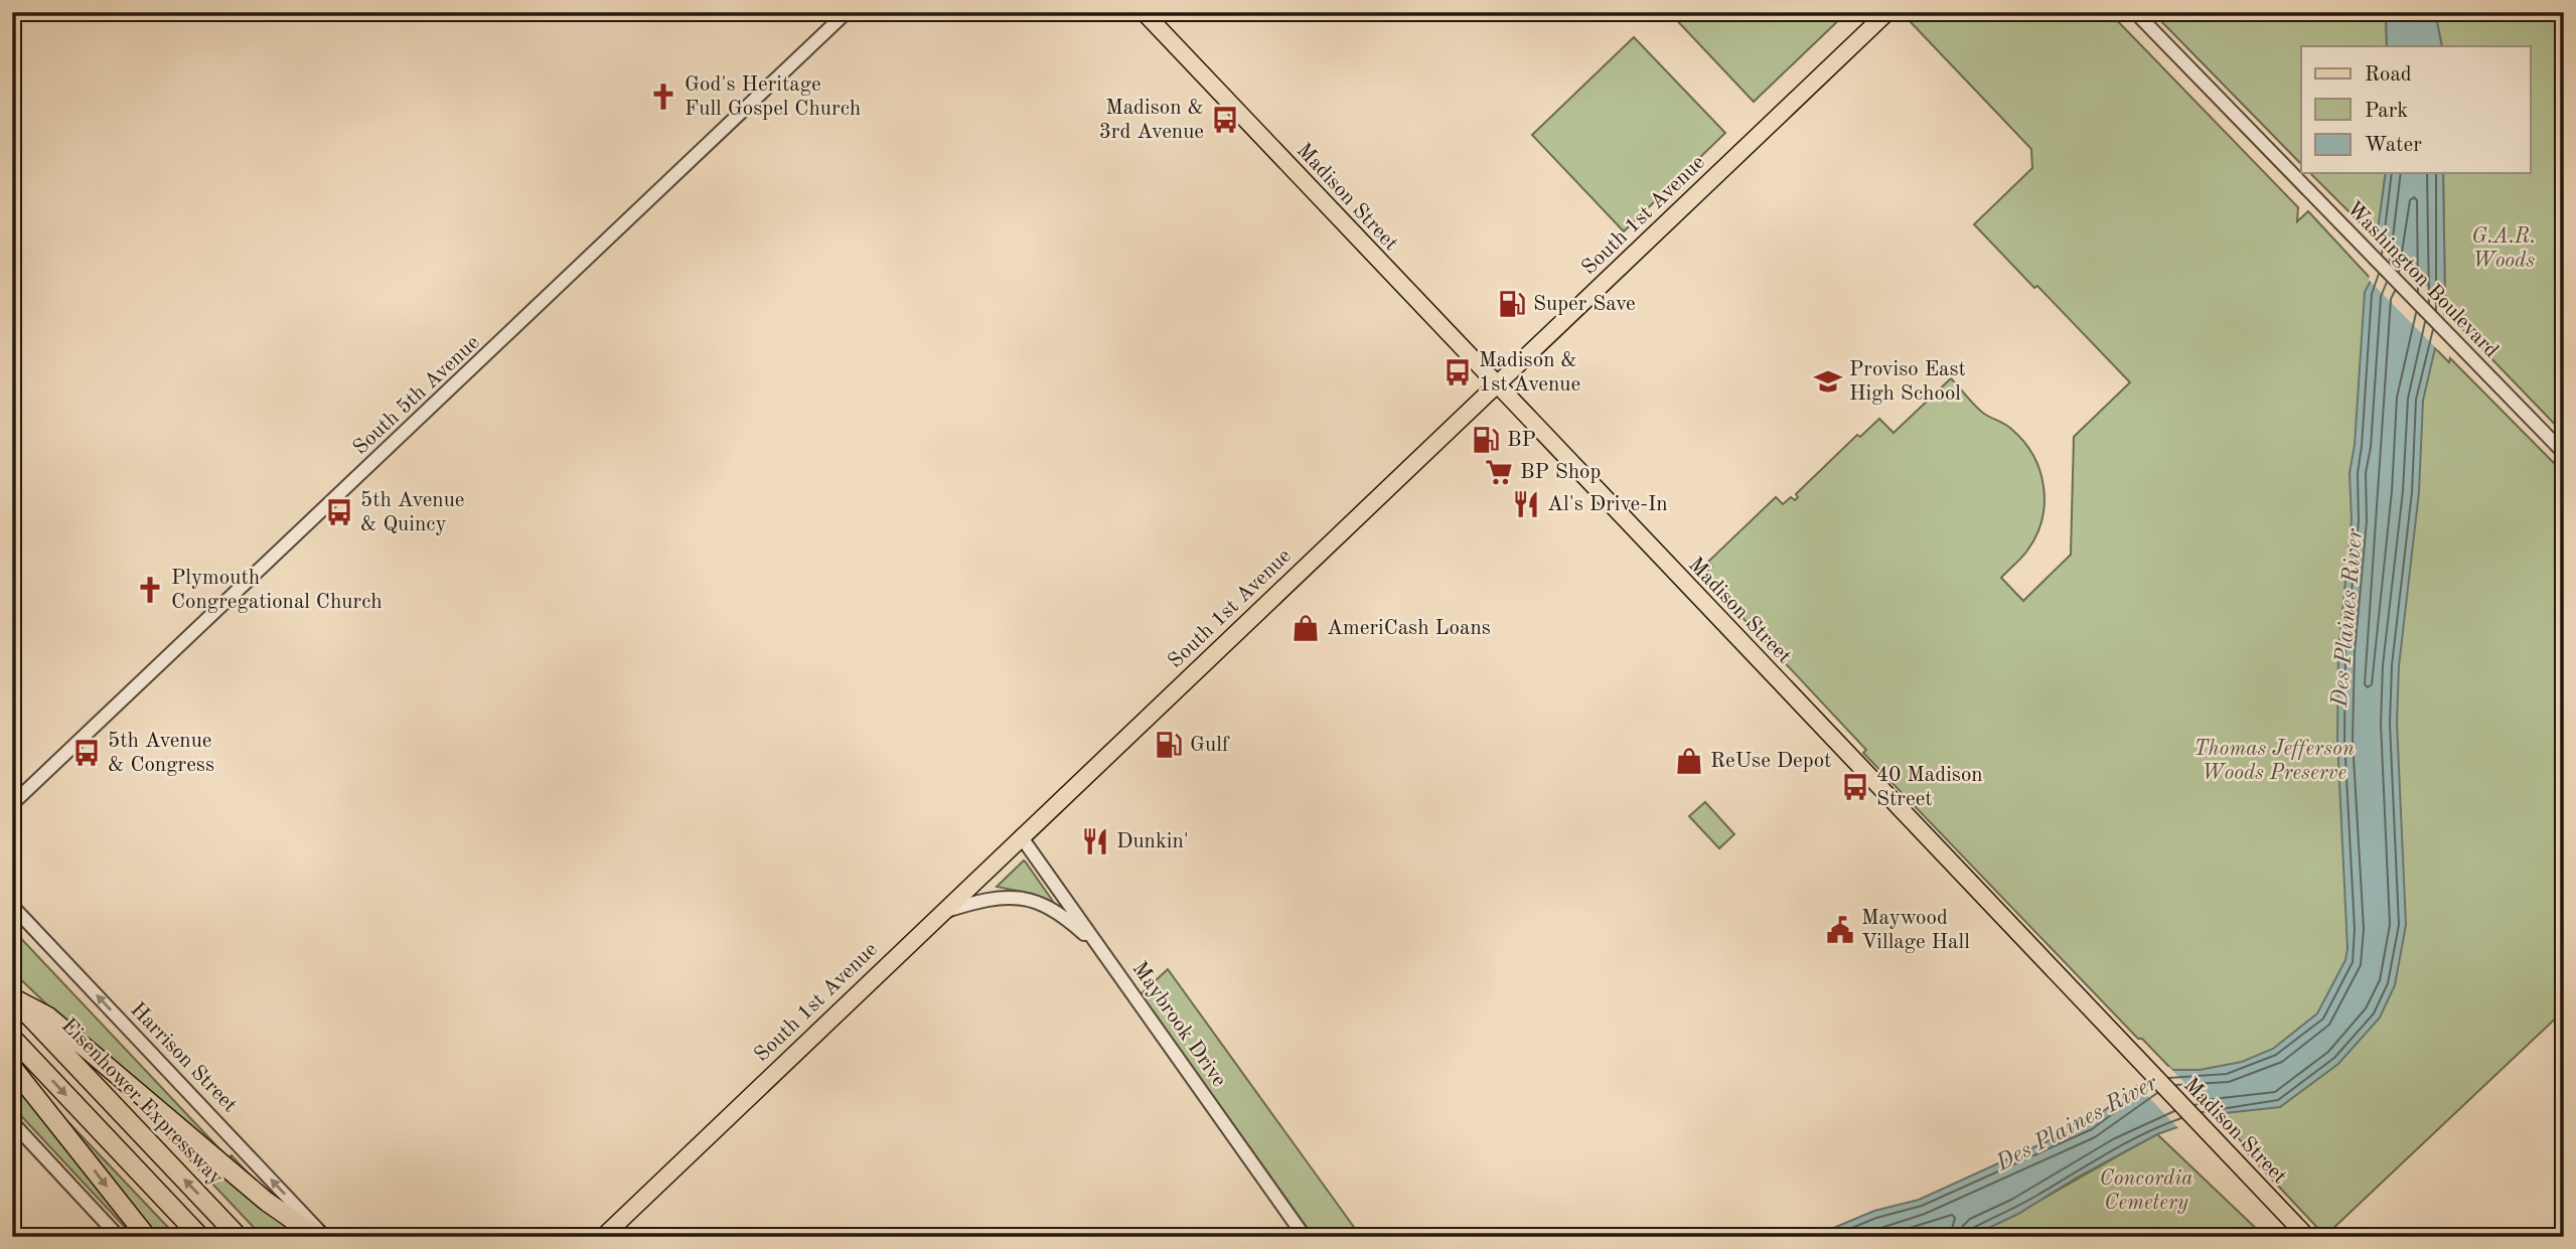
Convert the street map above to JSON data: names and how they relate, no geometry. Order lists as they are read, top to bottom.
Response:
{
  "streets": {
    "highway": ["Eisenhower Expressway"],
    "main road": ["Madison Street", "South 1st Avenue"],
    "street": [
      "Washington Boulevard",
      "South 5th Avenue",
      "Maybrook Drive",
      "Harrison Street"
    ]
  },
  "crossings": [
    ["Madison Street", "South 1st Avenue"],
    ["South 1st Avenue", "Maybrook Drive"]
  ],
  "one_way": ["Harrison Street"],
  "water": ["Des Plaines River"],
  "parks": ["G.A.R. Woods", "Thomas Jefferson Woods Preserve", "Concordia Cemetery"],
  "places": {
    "church": ["God's Heritage Full Gospel Church", "Plymouth Congregational Church"],
    "bus stop": [
      "Madison & 3rd Avenue",
      "Madison & 1st Avenue",
      "5th Avenue & Quincy",
      "5th Avenue & Congress",
      "40 Madison Street"
    ],
    "fuel station": ["Super Save", "BP", "Gulf"],
    "school or university": ["Proviso East High School"],
    "supermarket": ["BP Shop"],
    "restaurant": ["Al's Drive-In", "Dunkin'"],
    "shop": ["AmeriCash Loans", "ReUse Depot"],
    "public building": ["Maywood Village Hall"]
  },
  "legend": ["Road", "Park", "Water"]
}
